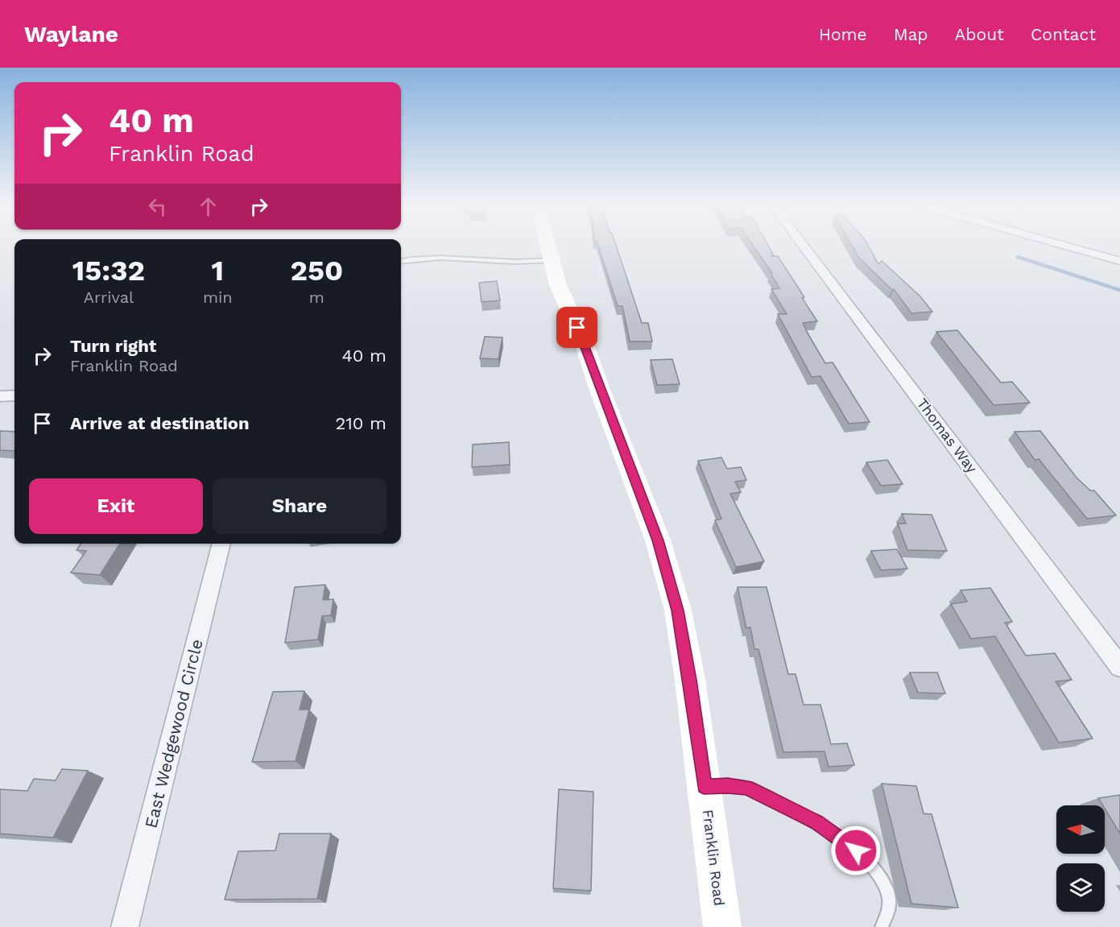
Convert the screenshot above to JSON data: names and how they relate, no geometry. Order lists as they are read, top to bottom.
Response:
{
  "streets": {
    "main road": ["Franklin Road"],
    "street": ["Thomas Way", "East Wedgewood Circle"]
  },
  "north": "left",
  "page": {
    "header": "Waylane",
    "nav": [
      "Home",
      "Map",
      "About",
      "Contact"
    ],
    "turn": ["40 m", "Franklin Road"],
    "eta": [
      "15:32",
      "Arrival",
      "1",
      "min",
      "250",
      "m"
    ],
    "list": [
      {
        "name": "Turn right",
        "note": "Franklin Road",
        "value": "40 m"
      },
      {
        "name": "Arrive at destination",
        "value": "210 m"
      }
    ],
    "buttons": ["Exit", "Share"]
  }
}
